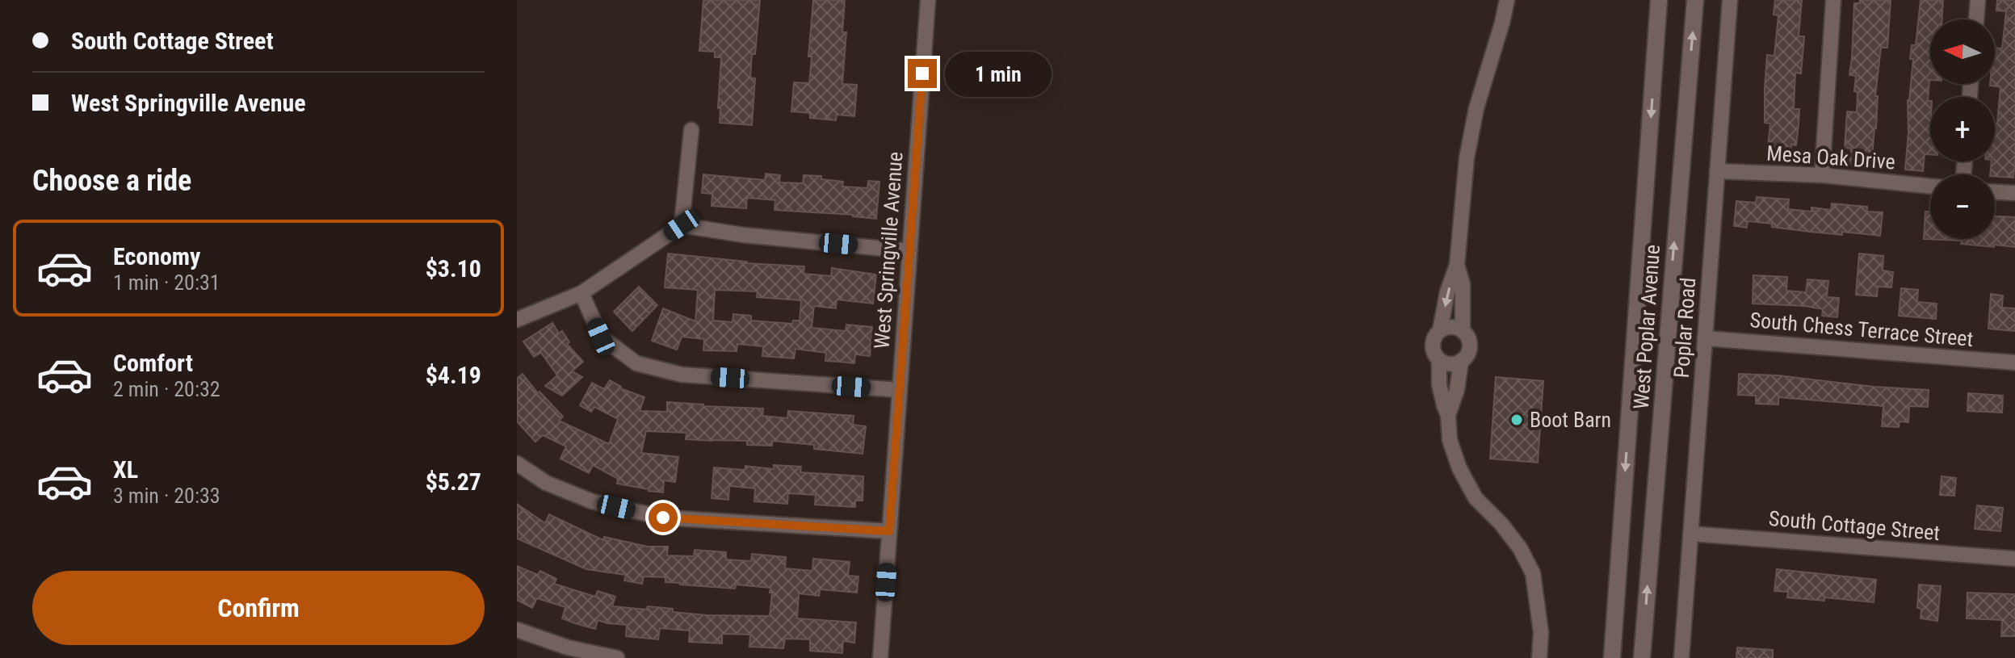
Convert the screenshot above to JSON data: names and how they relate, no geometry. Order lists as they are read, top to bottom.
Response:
{
  "streets": {
    "main road": ["West Poplar Avenue"],
    "street": [
      "Mesa Oak Drive",
      "West Springville Avenue",
      "Poplar Road",
      "South Chess Terrace Street",
      "South Cottage Street"
    ]
  },
  "crossings": [
    ["Mesa Oak Drive", "Poplar Road"],
    ["Poplar Road", "South Chess Terrace Street"],
    ["Poplar Road", "South Cottage Street"]
  ],
  "places": ["Boot Barn"],
  "north": "left",
  "page": {
    "banner": ["South Cottage Street", "West Springville Avenue"],
    "map_buttons": ["+", "−"],
    "bubble": "1 min",
    "heading": "Choose a ride",
    "list": [
      {
        "name": "Economy",
        "note": "1 min · 20:31",
        "value": "$3.10"
      },
      {
        "name": "Comfort",
        "note": "2 min · 20:32",
        "value": "$4.19"
      },
      {
        "name": "XL",
        "note": "3 min · 20:33",
        "value": "$5.27"
      }
    ],
    "buttons": "Confirm"
  }
}
